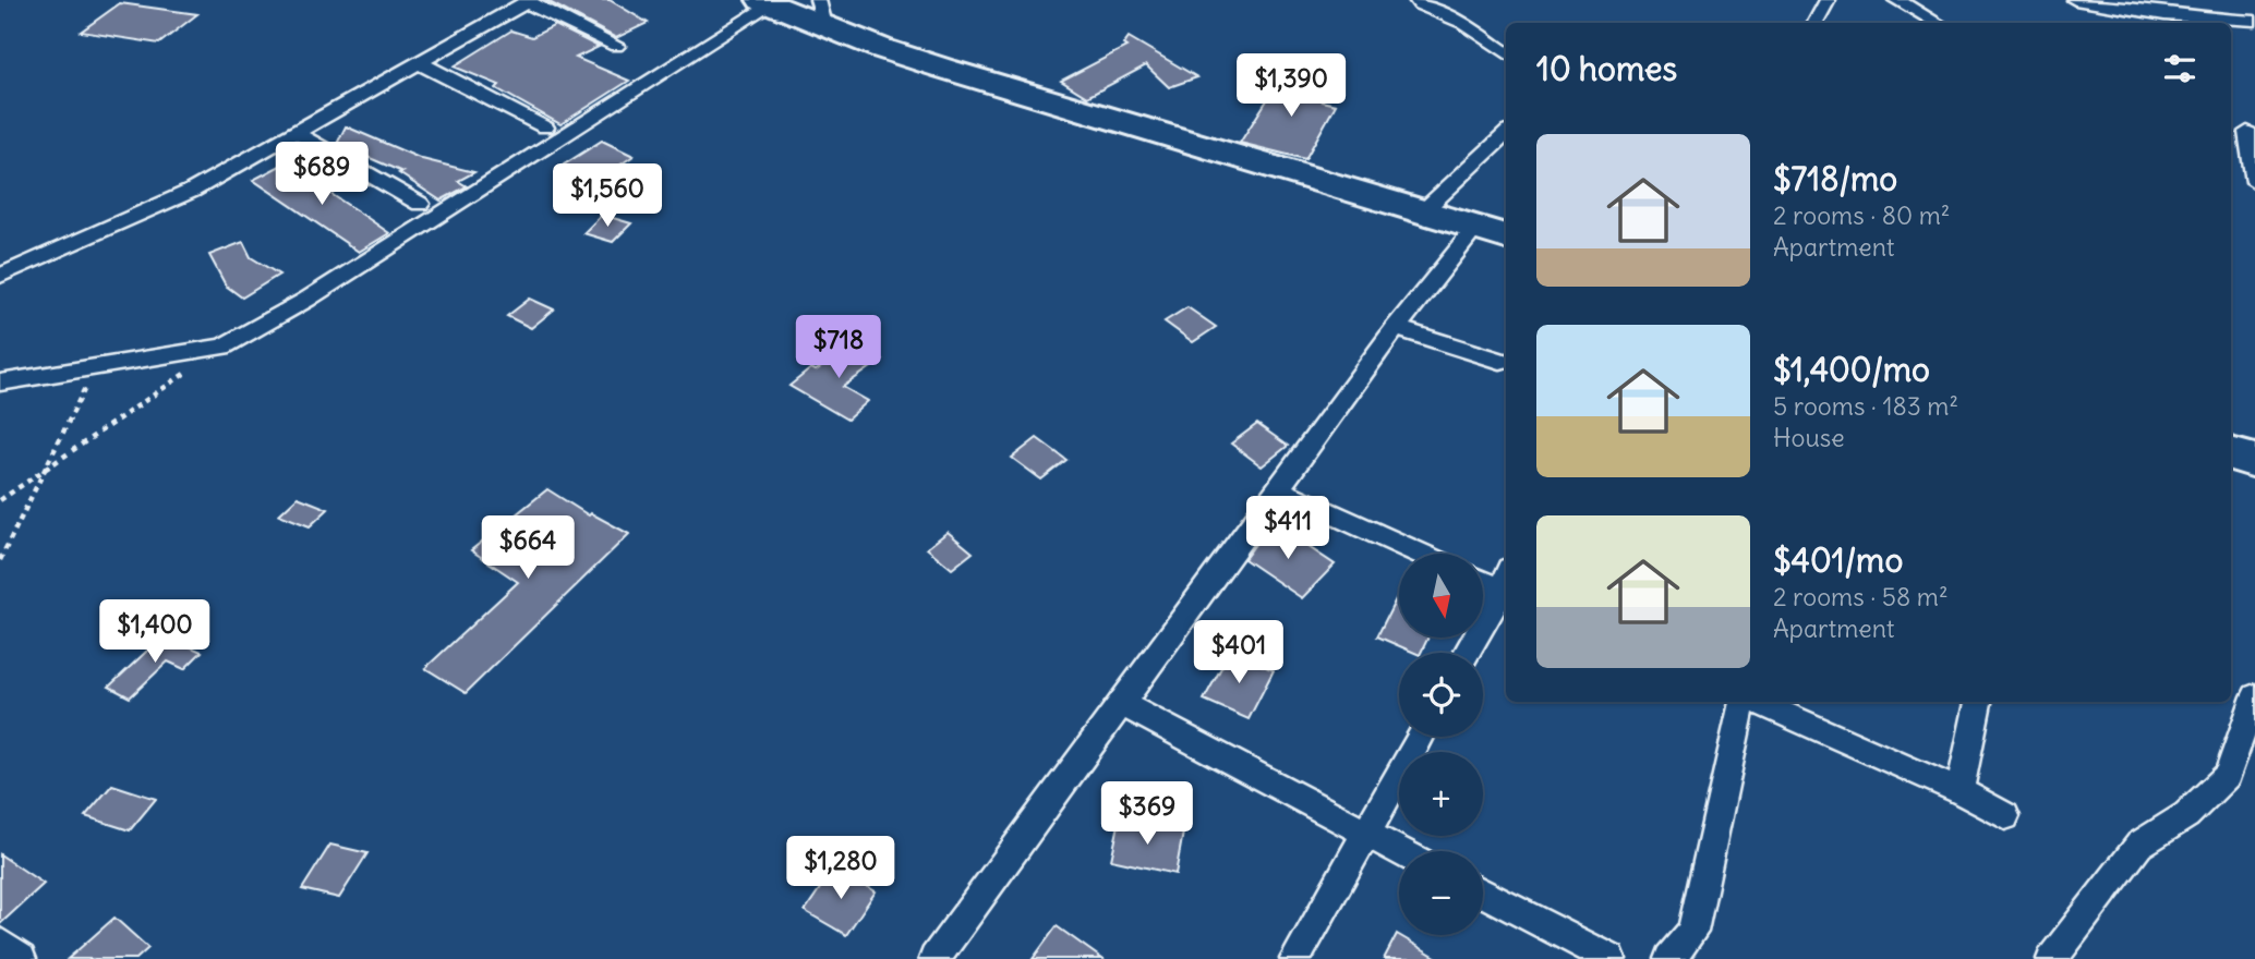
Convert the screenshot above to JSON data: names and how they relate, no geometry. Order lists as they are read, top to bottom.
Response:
{
  "north": "bottom",
  "page": {
    "heading": "10 homes",
    "price": [
      "$1,390",
      "$689",
      "$1,560",
      "$718",
      "$411",
      "$664",
      "$1,400",
      "$401",
      "$369",
      "$1,280"
    ],
    "list": [
      {
        "name": "$718/mo",
        "note": "2 rooms · 80 m² · Apartment"
      },
      {
        "name": "$1,400/mo",
        "note": "5 rooms · 183 m² · House"
      },
      {
        "name": "$401/mo",
        "note": "2 rooms · 58 m² · Apartment"
      }
    ],
    "map_buttons": ["+", "−"]
  }
}
